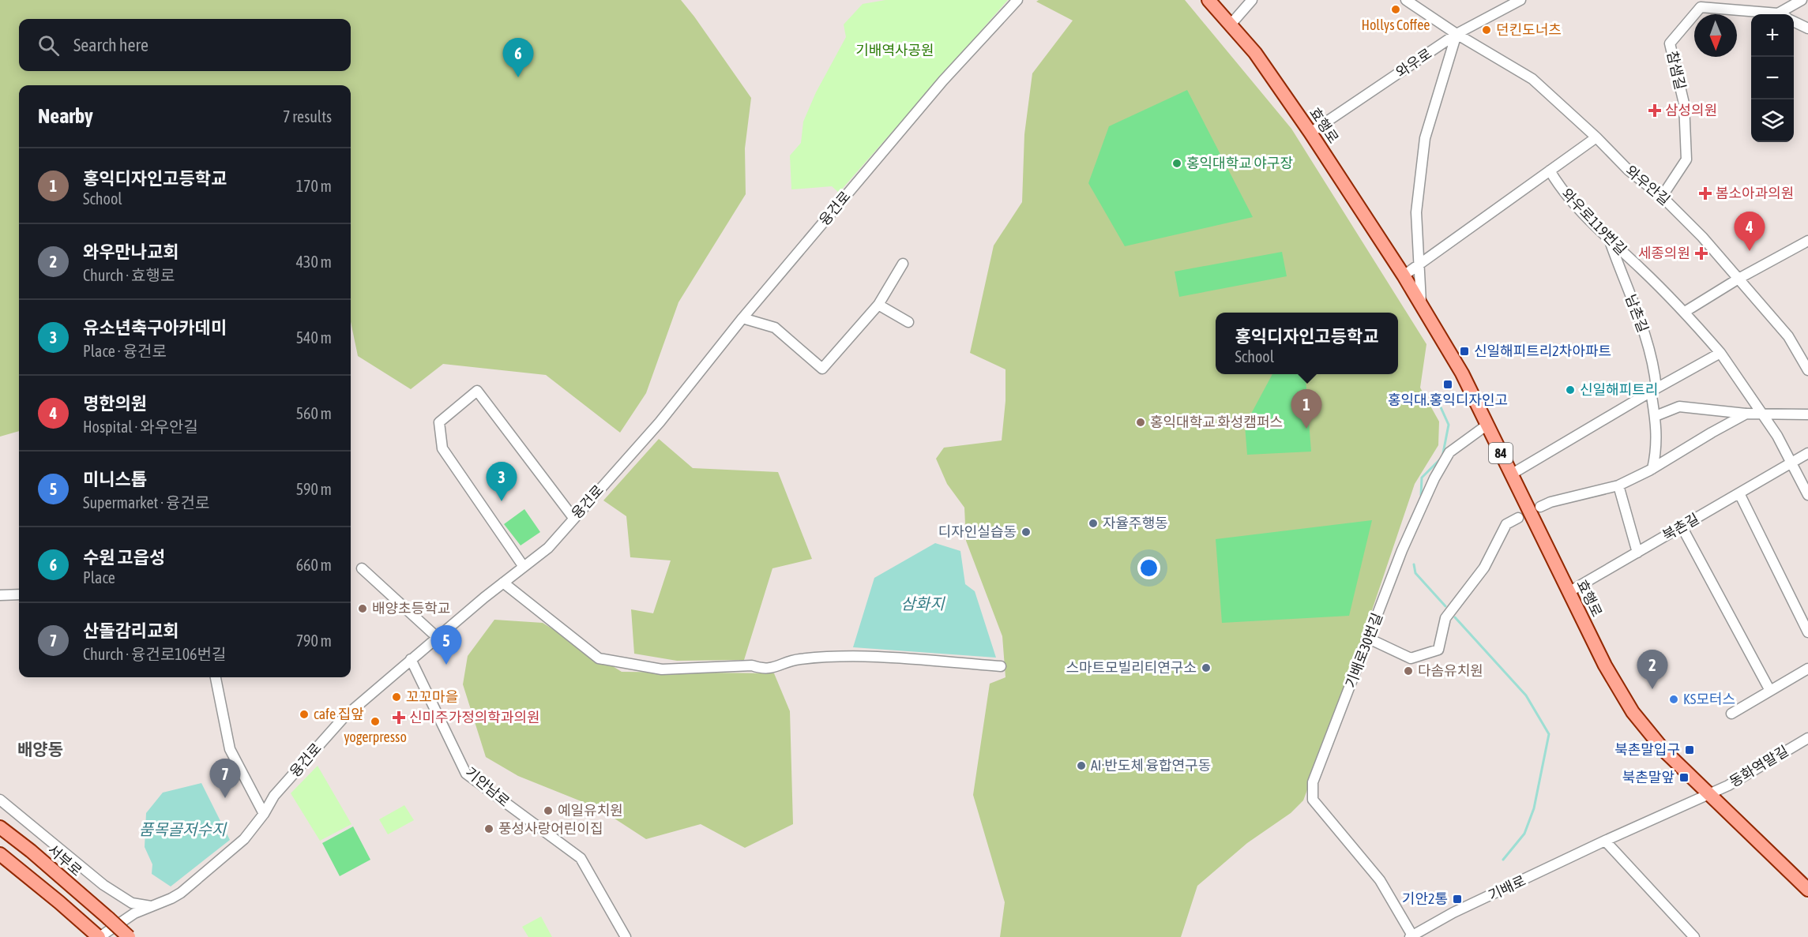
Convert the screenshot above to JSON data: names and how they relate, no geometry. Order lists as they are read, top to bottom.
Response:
{
  "streets": {
    "main road": ["효행로", "84", "서부로"],
    "street": [
      "와우로",
      "참샘길",
      "와우안길",
      "융건로",
      "와우로119번길",
      "남촌길",
      "북촌길",
      "기배로30번길",
      "동화역말길",
      "기안남로",
      "기배로"
    ]
  },
  "crossings": [
    ["와우로", "효행로"],
    ["와우로", "와우안길"],
    ["참샘길", "와우안길"],
    ["효행로", "북촌길"],
    ["효행로", "기배로30번길"],
    ["효행로", "동화역말길"],
    ["효행로", "기배로"],
    ["융건로", "기안남로"],
    ["와우로119번길", "남촌길"],
    ["와우로119번길", "북촌길"],
    ["기배로30번길", "기배로"],
    ["동화역말길", "기배로"]
  ],
  "districts": ["배양동"],
  "water": ["삼화지", "품목골저수지"],
  "parks": ["기배역사공원"],
  "places": {
    "other": [
      "Hollys Coffee",
      "던킨도너츠",
      "홍익대학교 야구장",
      "신일해피트리",
      "홍익대학교 화성캠퍼스",
      "자율주행동",
      "디자인실습동",
      "배양초등학교",
      "스마트모빌리티연구소",
      "다솜유치원",
      "꼬꼬마을",
      "KS모터스",
      "cafe 집앞",
      "yogerpresso",
      "AI·반도체 융합연구동",
      "예일유치원",
      "풍성사랑어린이집"
    ],
    "health": [
      "삼성의원",
      "봄소아과의원",
      "세종의원",
      "신미주가정의학과의원"
    ],
    "transit": [
      "신일해피트리2차아파트",
      "홍익대.홍익디자인고",
      "북촌말입구",
      "북촌말앞",
      "기안2통"
    ]
  },
  "north": "bottom",
  "page": {
    "map_buttons": ["+", "−"],
    "search": "Search here",
    "pins": [
      "6",
      "4",
      "1",
      "3",
      "5",
      "2",
      "7"
    ],
    "heading": ["Nearby", "7 results"],
    "list": [
      {
        "mark": "1",
        "name": "홍익디자인고등학교",
        "note": "School",
        "value": "170 m"
      },
      {
        "mark": "2",
        "name": "와우만나교회",
        "note": "Church · 효행로",
        "value": "430 m"
      },
      {
        "mark": "3",
        "name": "유소년축구아카데미",
        "note": "Place · 융건로",
        "value": "540 m"
      },
      {
        "mark": "4",
        "name": "명한의원",
        "note": "Hospital · 와우안길",
        "value": "560 m"
      },
      {
        "mark": "5",
        "name": "미니스톱",
        "note": "Supermarket · 융건로",
        "value": "590 m"
      },
      {
        "mark": "6",
        "name": "수원 고읍성",
        "note": "Place",
        "value": "660 m"
      },
      {
        "mark": "7",
        "name": "산돌감리교회",
        "note": "Church · 융건로106번길",
        "value": "790 m"
      }
    ],
    "popup": ["홍익디자인고등학교", "School"]
  }
}
